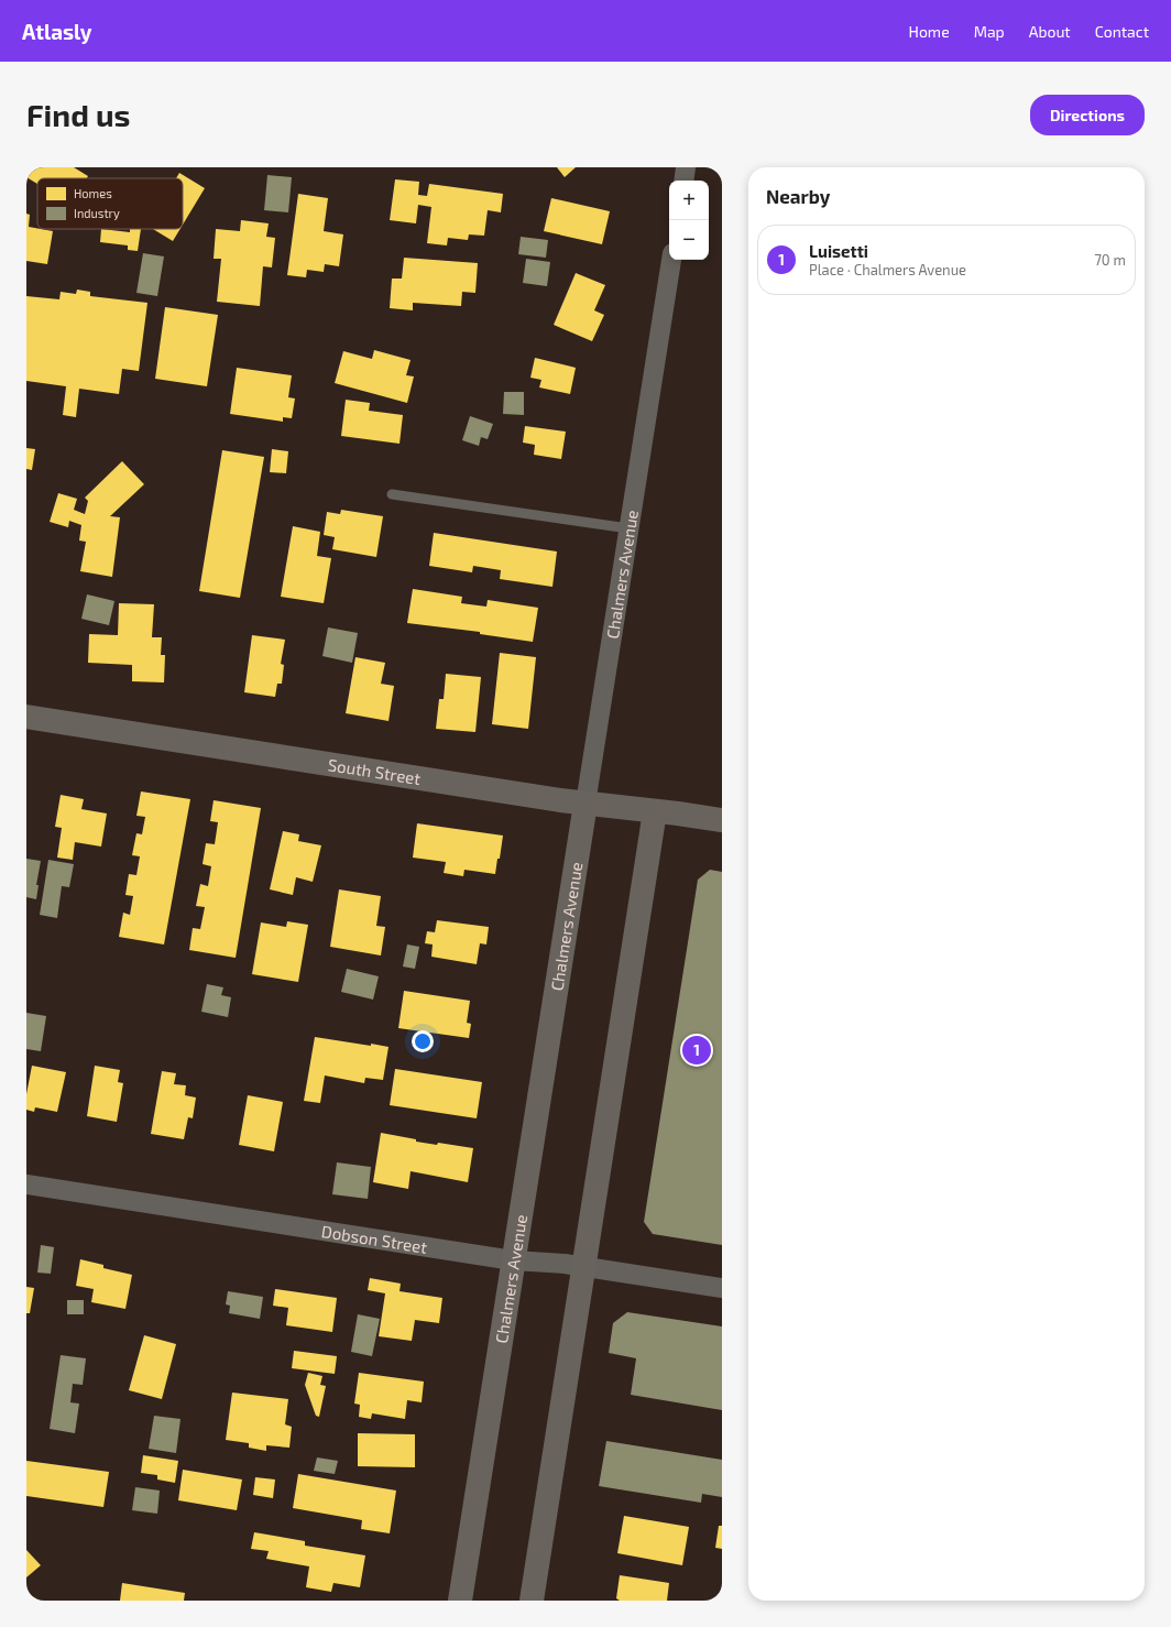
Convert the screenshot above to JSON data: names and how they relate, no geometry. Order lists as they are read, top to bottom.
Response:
{
  "streets": {
    "street": ["Chalmers Avenue", "South Street", "Dobson Street"]
  },
  "crossings": [
    ["Chalmers Avenue", "South Street"],
    ["Chalmers Avenue", "Dobson Street"]
  ],
  "legend": ["Homes", "Industry"],
  "page": {
    "header": "Atlasly",
    "nav": [
      "Home",
      "Map",
      "About",
      "Contact"
    ],
    "buttons": "Directions",
    "title": "Find us",
    "heading": "Nearby",
    "map_buttons": ["+", "−"],
    "list": [
      {
        "mark": "1",
        "name": "Luisetti",
        "note": "Place · Chalmers Avenue",
        "value": "70 m"
      }
    ],
    "pins": "1"
  }
}
